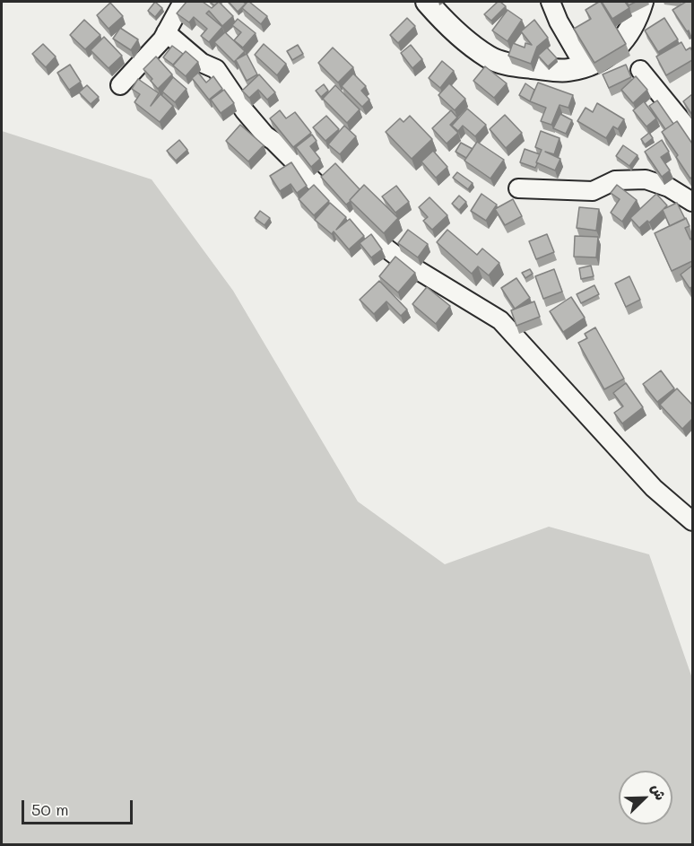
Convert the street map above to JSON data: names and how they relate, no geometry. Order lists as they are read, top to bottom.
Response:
{
  "scale_bar": "50 m",
  "north": "top right"
}
